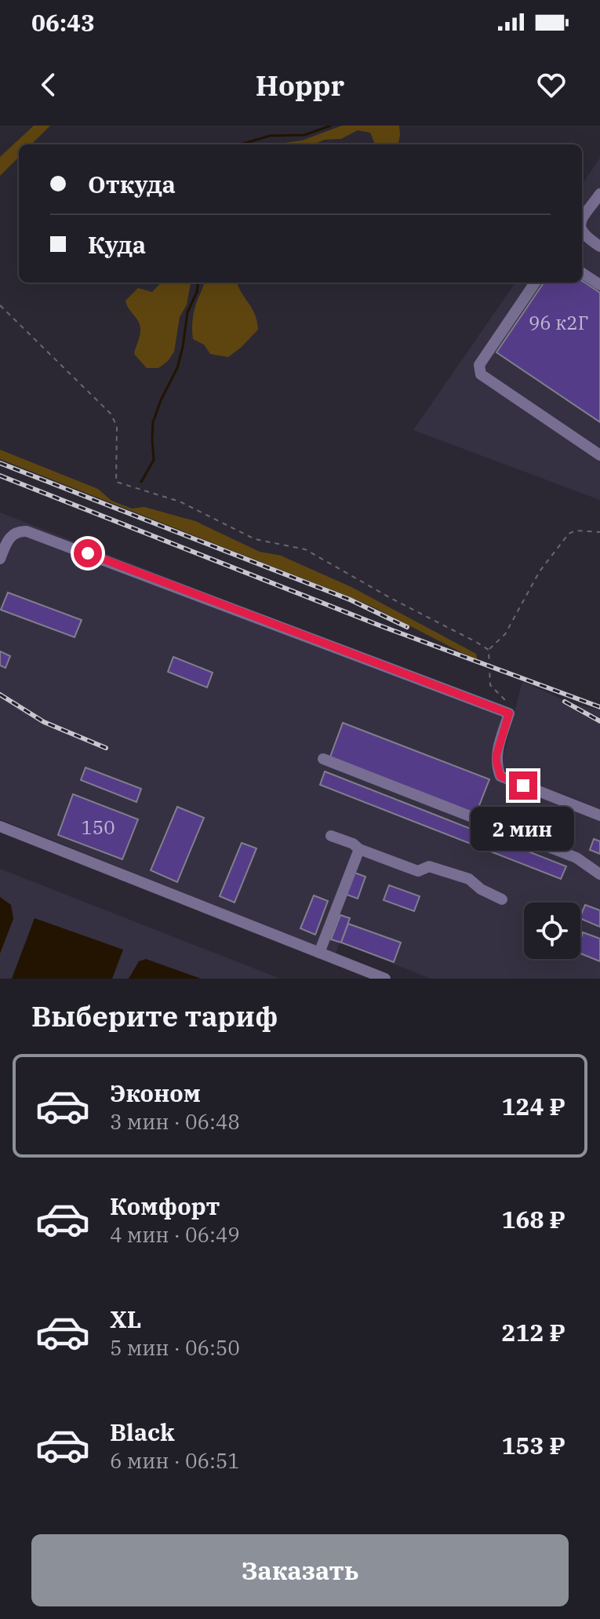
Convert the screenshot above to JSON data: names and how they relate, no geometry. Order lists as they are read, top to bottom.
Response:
{
  "house_numbers": ["96 к2Г", "150"],
  "page": {
    "status": "06:43",
    "header": "Hoppr",
    "banner": ["Откуда", "Куда"],
    "bubble": "2 мин",
    "heading": "Выберите тариф",
    "list": [
      {
        "name": "Эконом",
        "note": "3 мин · 06:48",
        "value": "124 ₽"
      },
      {
        "name": "Комфорт",
        "note": "4 мин · 06:49",
        "value": "168 ₽"
      },
      {
        "name": "XL",
        "note": "5 мин · 06:50",
        "value": "212 ₽"
      },
      {
        "name": "Black",
        "note": "6 мин · 06:51",
        "value": "153 ₽"
      }
    ],
    "buttons": "Заказать"
  }
}
